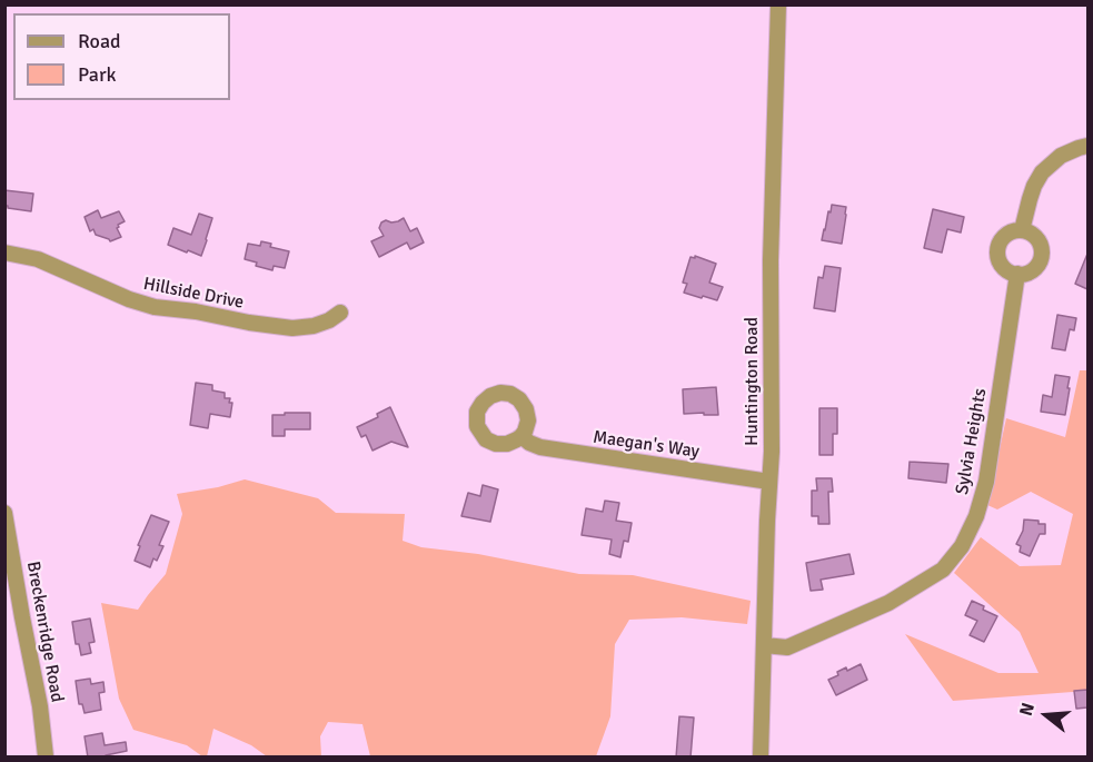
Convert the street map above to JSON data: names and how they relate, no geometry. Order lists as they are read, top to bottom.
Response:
{
  "streets": {
    "street": [
      "Hillside Drive",
      "Huntington Road",
      "Sylvia Heights",
      "Maegan's Way",
      "Breckenridge Road"
    ]
  },
  "crossings": [
    ["Huntington Road", "Sylvia Heights"],
    ["Huntington Road", "Maegan's Way"]
  ],
  "legend": ["Road", "Park"],
  "north": "left"
}
